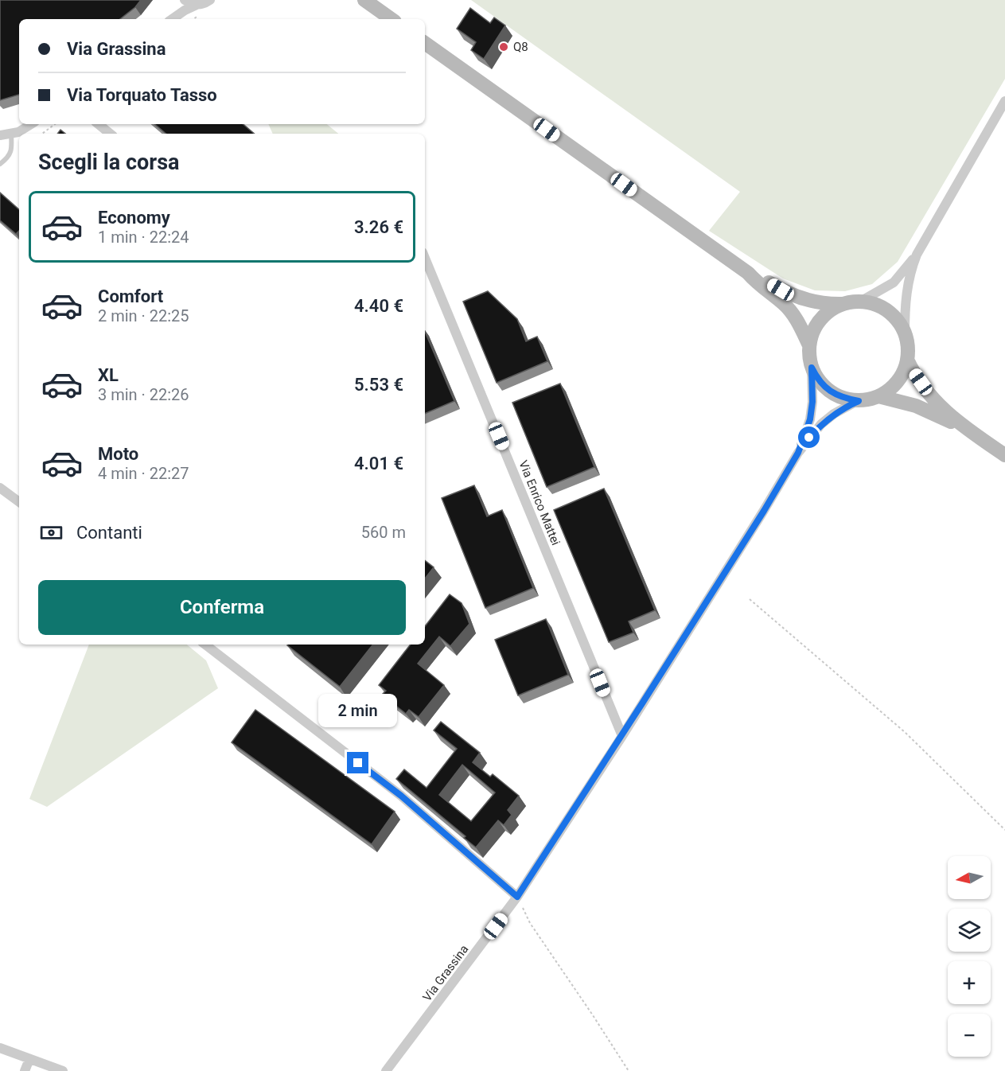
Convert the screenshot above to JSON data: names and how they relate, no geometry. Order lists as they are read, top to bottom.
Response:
{
  "streets": {
    "street": ["Via Enrico Mattei", "Via Grassina"]
  },
  "crossings": [
    ["Via Enrico Mattei", "Via Grassina"]
  ],
  "places": ["Q8"],
  "north": "left",
  "page": {
    "banner": ["Via Grassina", "Via Torquato Tasso"],
    "heading": "Scegli la corsa",
    "list": [
      {
        "name": "Economy",
        "note": "1 min · 22:24",
        "value": "3.26 €"
      },
      {
        "name": "Comfort",
        "note": "2 min · 22:25",
        "value": "4.40 €"
      },
      {
        "name": "XL",
        "note": "3 min · 22:26",
        "value": "5.53 €"
      },
      {
        "name": "Moto",
        "note": "4 min · 22:27",
        "value": "4.01 €"
      }
    ],
    "pay": ["Contanti", "560 m"],
    "buttons": "Conferma",
    "bubble": "2 min",
    "map_buttons": ["+", "−"]
  }
}
